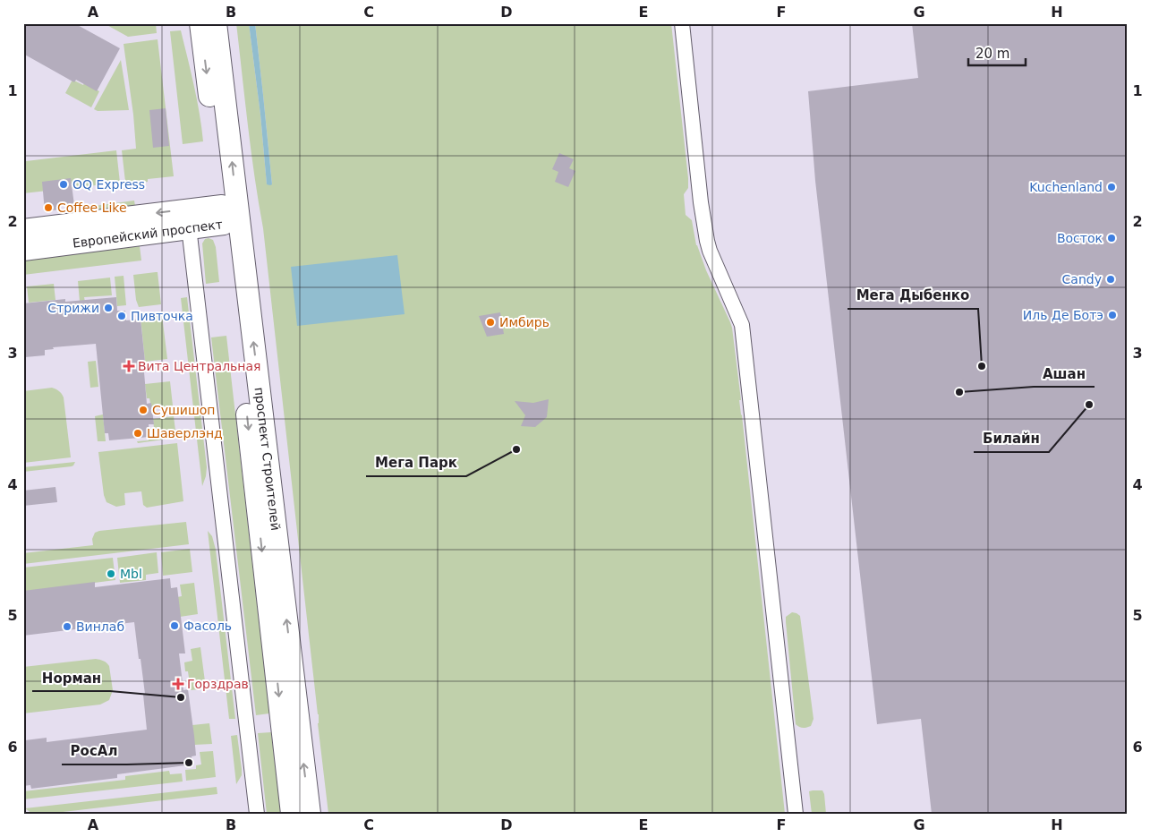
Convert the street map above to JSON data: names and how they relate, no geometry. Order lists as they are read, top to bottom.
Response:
{
  "streets": {
    "street": ["Европейский проспект", "проспект Строителей"]
  },
  "crossings": [
    ["Европейский проспект", "проспект Строителей"]
  ],
  "places": {
    "other": [
      "OQ Express",
      "Kuchenland",
      "Coffee Like",
      "Восток",
      "Candy",
      "Стрижи",
      "Иль Де Ботэ",
      "Пивточка",
      "Имбирь",
      "Мега Дыбенко",
      "Ашан",
      "Билайн",
      "Сушишоп",
      "Шаверлэнд",
      "Мега Парк",
      "Mbl",
      "Фасоль",
      "Винлаб",
      "Норман",
      "РосАл"
    ],
    "health": ["Вита Центральная", "Горздрав"]
  },
  "scale_bar": "20 m",
  "grid": {
    "columns": [
      "A",
      "B",
      "C",
      "D",
      "E",
      "F",
      "G",
      "H"
    ],
    "rows": [
      "1",
      "2",
      "3",
      "4",
      "5",
      "6"
    ]
  }
}
